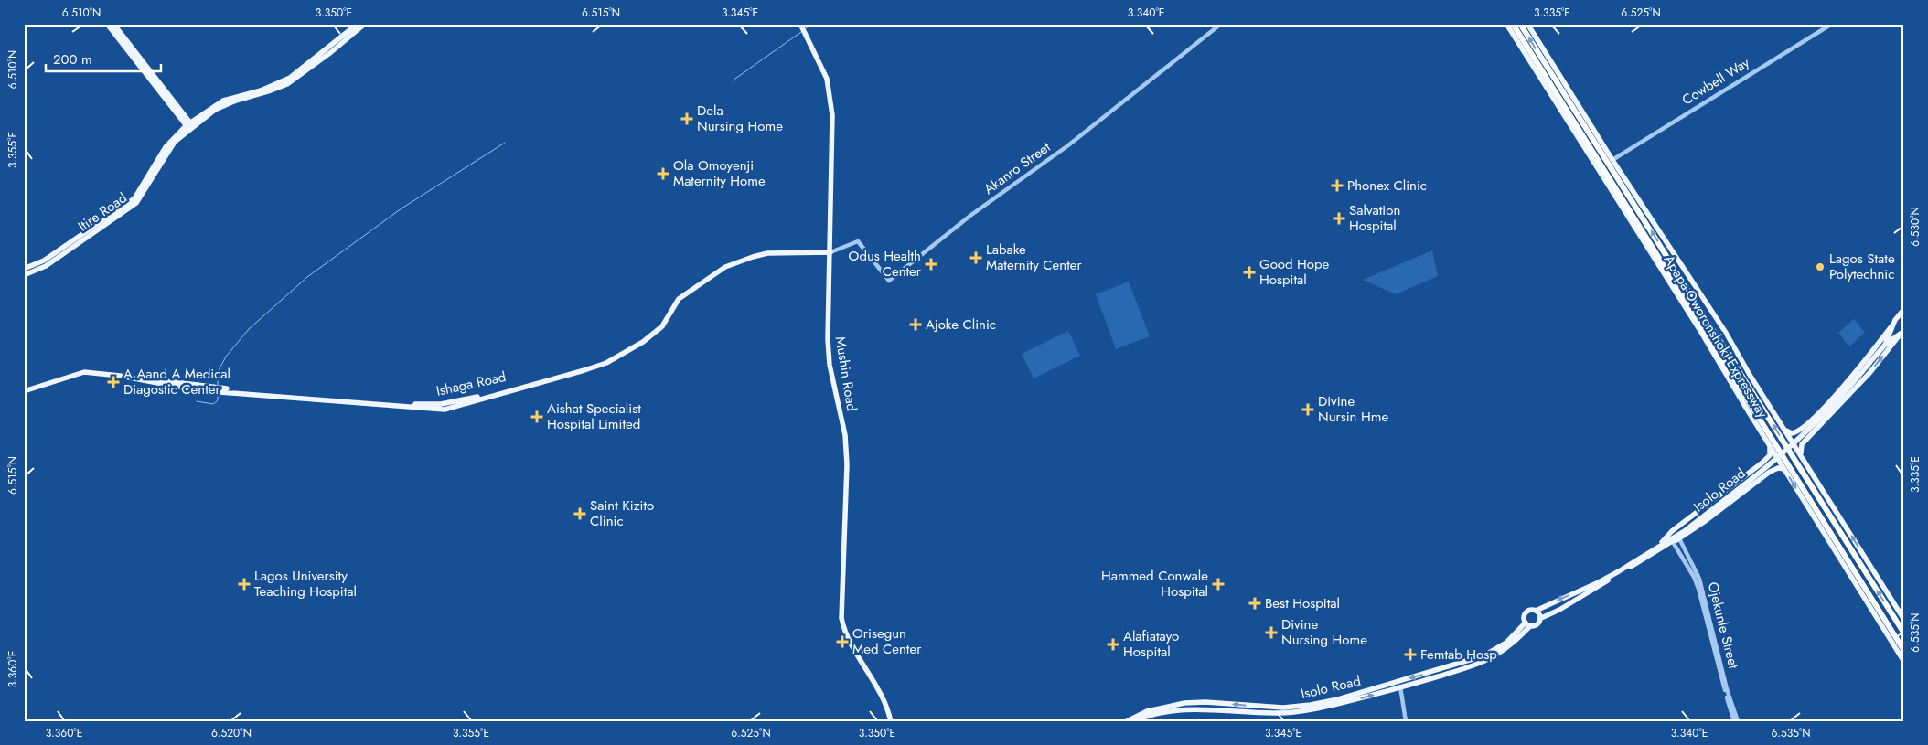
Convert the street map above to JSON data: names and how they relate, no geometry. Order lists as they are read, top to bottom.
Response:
{
  "streets": {
    "highway": ["Apapa-Oworonshoki Expressway"],
    "main road": [
      "Itire Road",
      "Mushin Road",
      "Ishaga Road",
      "Isolo Road"
    ],
    "street": ["Cowbell Way", "Akanro Street", "Ojekunle Street"]
  },
  "crossings": [
    ["Cowbell Way", "Apapa-Oworonshoki Expressway"],
    ["Akanro Street", "Mushin Road"],
    ["Akanro Street", "Ishaga Road"],
    ["Mushin Road", "Ishaga Road"]
  ],
  "places": {
    "health": [
      "Dela Nursing Home",
      "Ola Omoyenji Maternity Home",
      "Phonex Clinic",
      "Salvation Hospital",
      "Labake Maternity Center",
      "Odus Health Center",
      "Good Hope Hospital",
      "Ajoke Clinic",
      "A Aand A Medical Diagostic Center",
      "Divine Nursin Hme",
      "Aishat Specialist Hospital Limited",
      "Saint Kizito Clinic",
      "Lagos University Teaching Hospital",
      "Hammed Conwale Hospital",
      "Best Hospital",
      "Divine Nursing Home",
      "Orisegun Med Center",
      "Alafiatayo Hospital",
      "Femtab Hosp"
    ],
    "other": ["Lagos State Polytechnic"]
  },
  "scale_bar": "200 m",
  "coordinates": [
    "6.510°N",
    "3.350°E",
    "6.515°N",
    "3.345°E",
    "3.340°E",
    "3.335°E",
    "6.525°N",
    "3.355°E",
    "6.530°N",
    "6.535°N",
    "3.360°E",
    "6.520°N"
  ]
}
